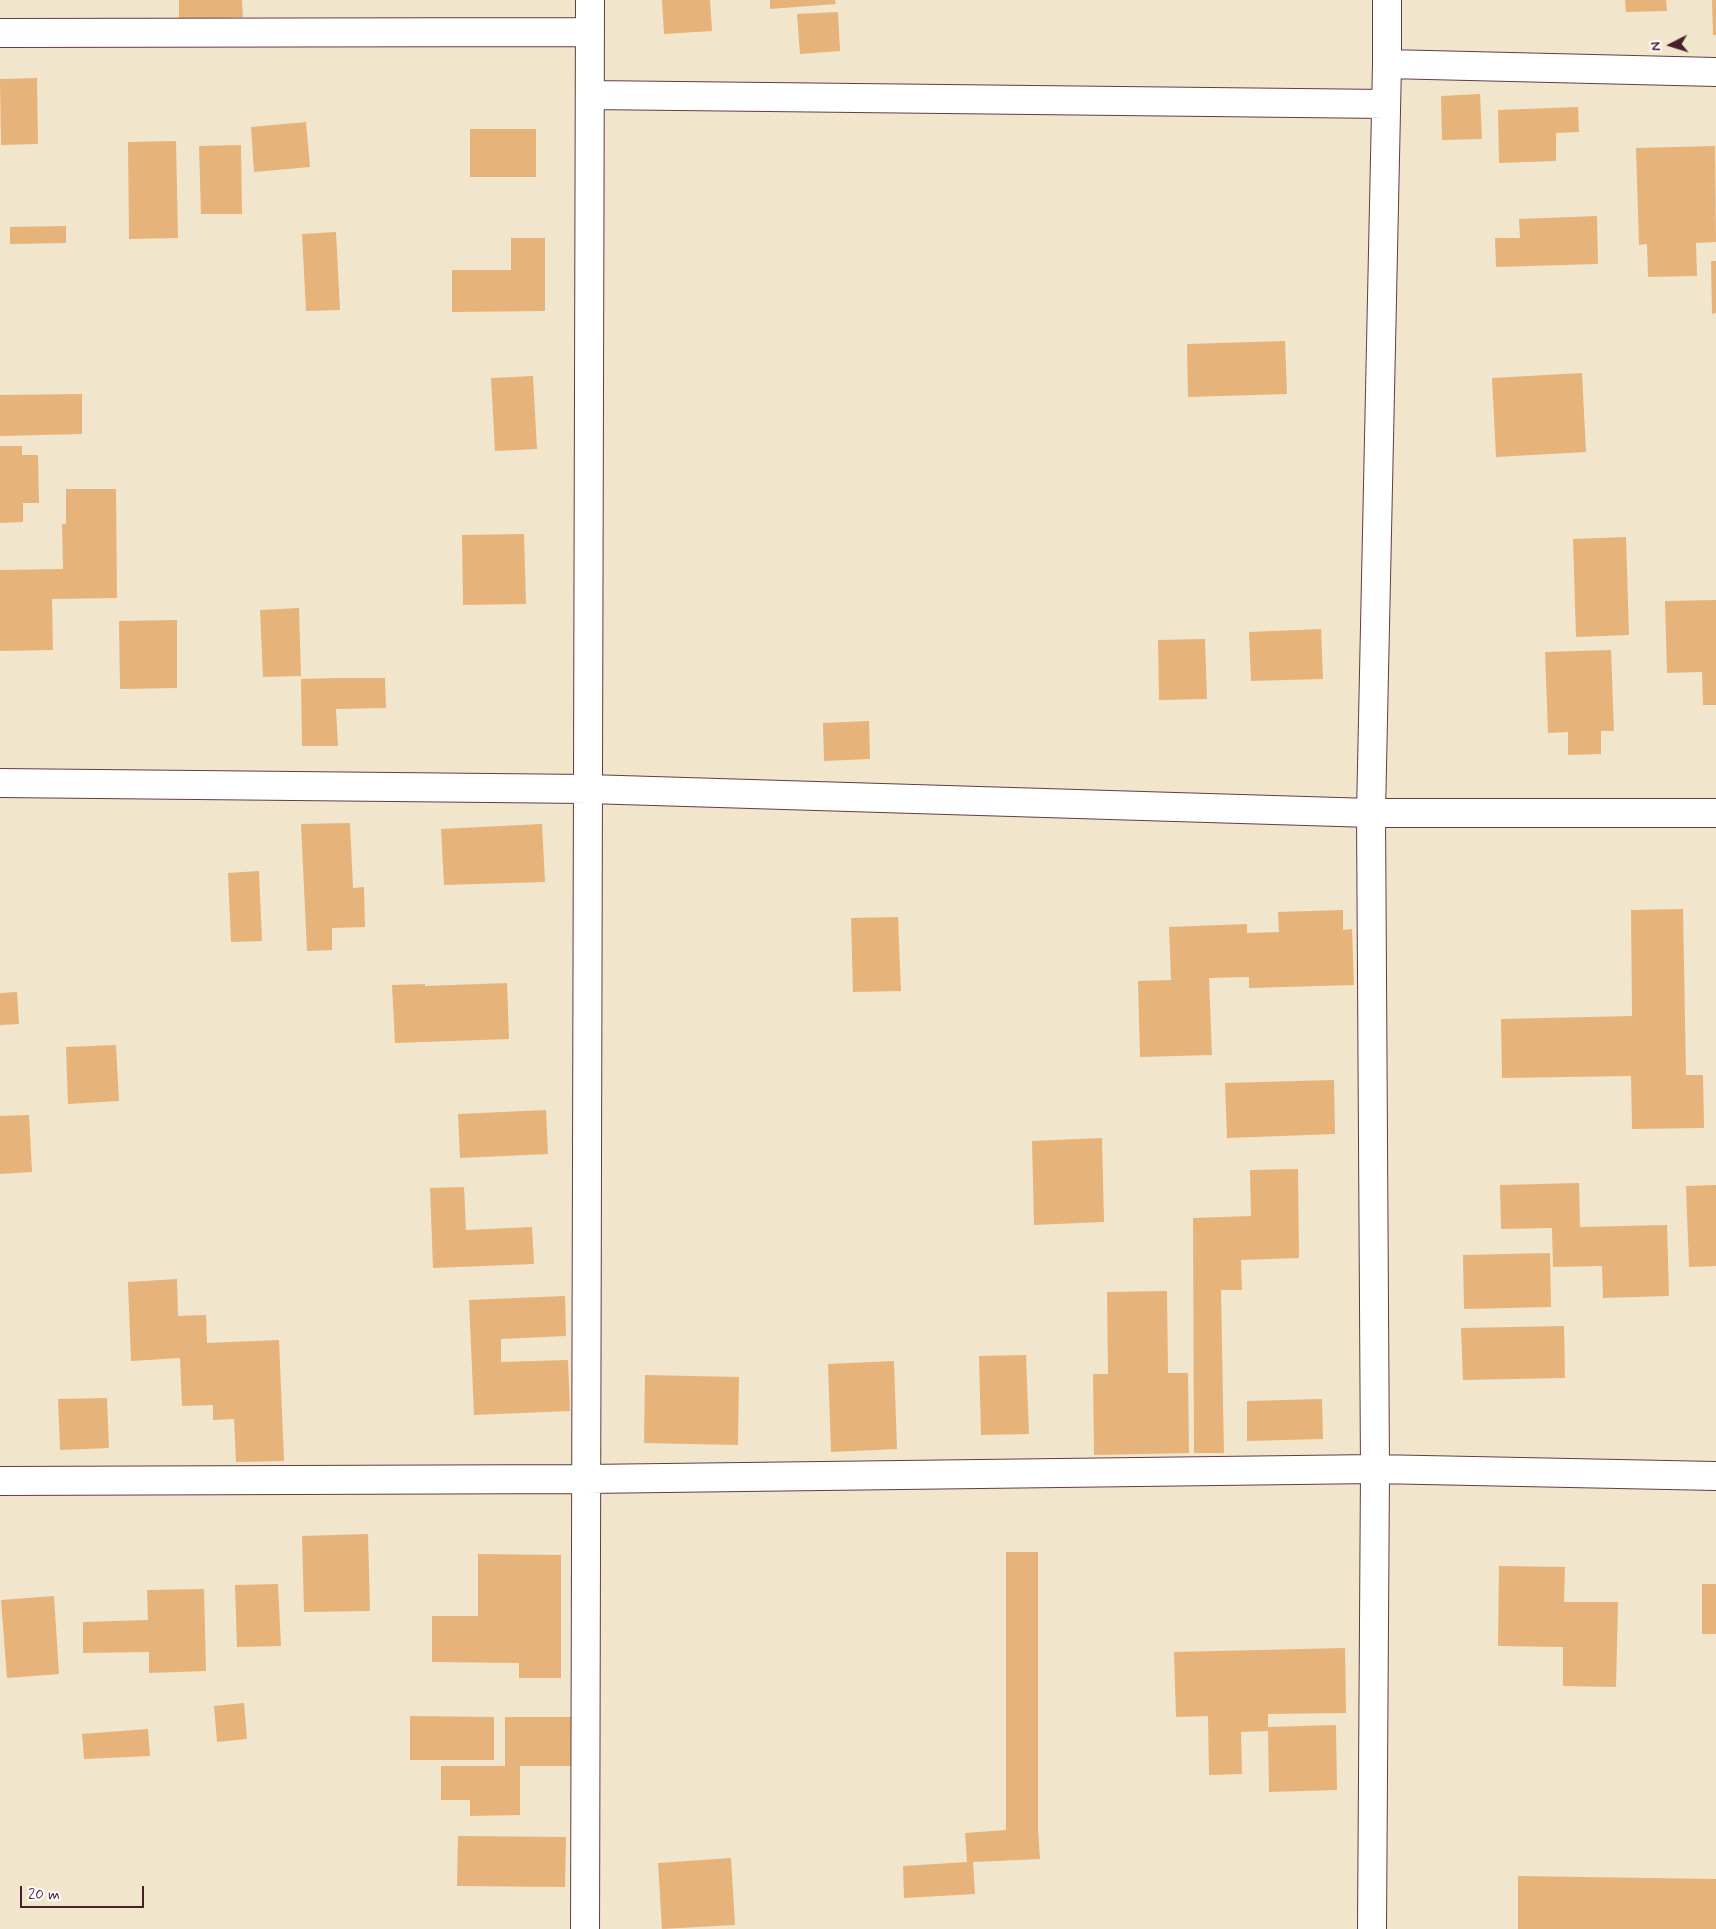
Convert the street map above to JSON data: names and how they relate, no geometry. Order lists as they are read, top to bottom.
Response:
{
  "scale_bar": "20 m",
  "north": "left"
}
